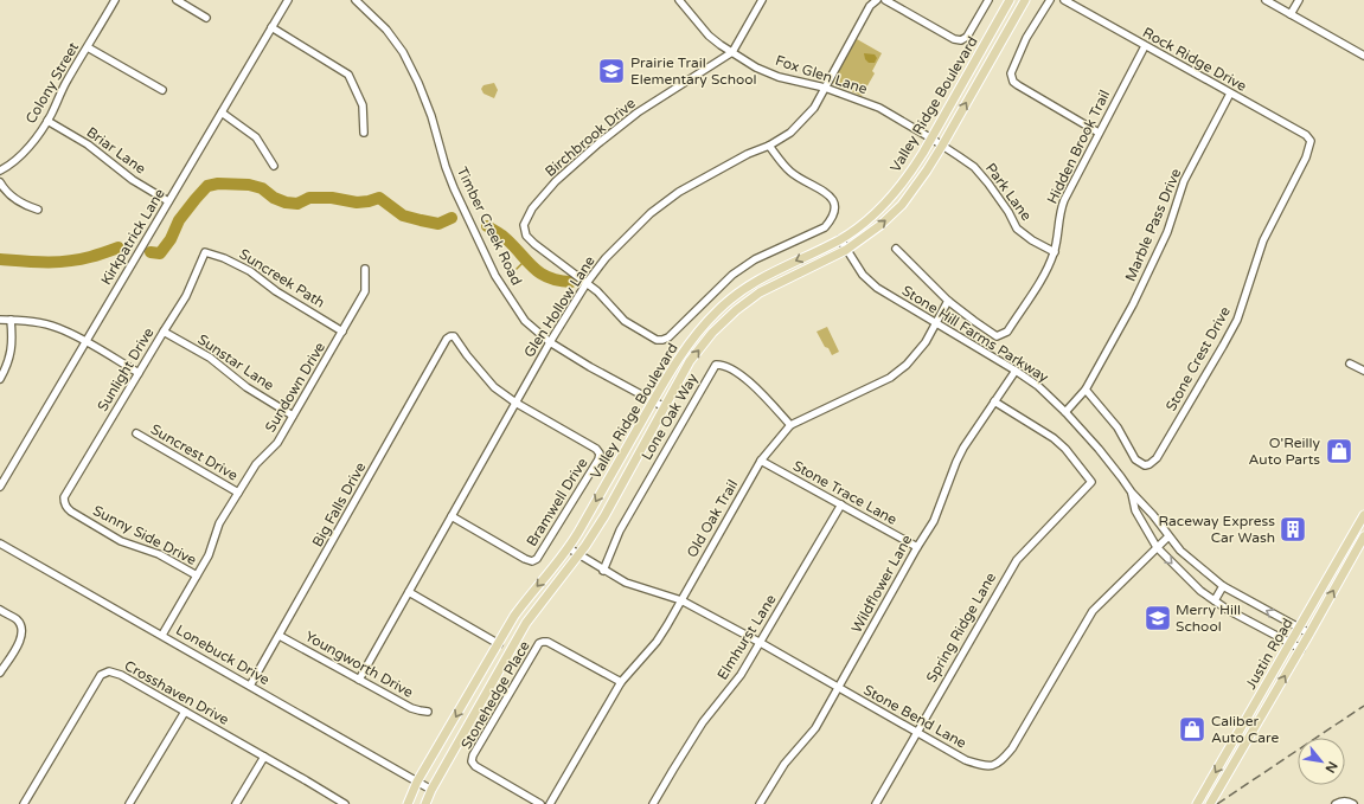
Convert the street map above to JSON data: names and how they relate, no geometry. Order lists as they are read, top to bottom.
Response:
{
  "streets": {
    "main road": ["Valley Ridge Boulevard", "Justin Road"],
    "street": [
      "Rock Ridge Drive",
      "Fox Glen Lane",
      "Colony Street",
      "Birchbrook Drive",
      "Hidden Brook Trail",
      "Briar Lane",
      "Park Lane",
      "Marble Pass Drive",
      "Timber Creek Road",
      "Kirkpatrick Lane",
      "Suncreek Path",
      "Glen Hollow Lane",
      "Stone Hill Farms Parkway",
      "Stone Crest Drive",
      "Sunstar Lane",
      "Sunlight Drive",
      "Sundown Drive",
      "Lone Oak Way",
      "Suncrest Drive",
      "Stone Trace Lane",
      "Bramwell Drive",
      "Big Falls Drive",
      "Old Oak Trail",
      "Sunny Side Drive",
      "Wildflower Lane",
      "Spring Ridge Lane",
      "Elmhurst Lane",
      "Lonebuck Drive",
      "Youngworth Drive",
      "Crosshaven Drive",
      "Stonehedge Place",
      "Stone Bend Lane"
    ]
  },
  "crossings": [
    ["Rock Ridge Drive", "Hidden Brook Trail"],
    ["Rock Ridge Drive", "Marble Pass Drive"],
    ["Rock Ridge Drive", "Stone Crest Drive"],
    ["Fox Glen Lane", "Valley Ridge Boulevard"],
    ["Fox Glen Lane", "Birchbrook Drive"],
    ["Fox Glen Lane", "Park Lane"],
    ["Fox Glen Lane", "Glen Hollow Lane"],
    ["Colony Street", "Briar Lane"],
    ["Valley Ridge Boulevard", "Park Lane"],
    ["Valley Ridge Boulevard", "Timber Creek Road"],
    ["Valley Ridge Boulevard", "Stone Hill Farms Parkway"],
    ["Valley Ridge Boulevard", "Lonebuck Drive"],
    ["Valley Ridge Boulevard", "Stone Bend Lane"],
    ["Birchbrook Drive", "Glen Hollow Lane"],
    ["Hidden Brook Trail", "Park Lane"],
    ["Hidden Brook Trail", "Old Oak Trail"],
    ["Briar Lane", "Kirkpatrick Lane"],
    ["Marble Pass Drive", "Stone Hill Farms Parkway"],
    ["Marble Pass Drive", "Stone Crest Drive"],
    ["Timber Creek Road", "Glen Hollow Lane"],
    ["Suncreek Path", "Sunlight Drive"],
    ["Suncreek Path", "Sundown Drive"],
    ["Glen Hollow Lane", "Bramwell Drive"],
    ["Glen Hollow Lane", "Big Falls Drive"],
    ["Glen Hollow Lane", "Youngworth Drive"],
    ["Stone Hill Farms Parkway", "Old Oak Trail"],
    ["Stone Hill Farms Parkway", "Wildflower Lane"],
    ["Stone Hill Farms Parkway", "Justin Road"],
    ["Stone Hill Farms Parkway", "Stone Bend Lane"],
    ["Sunstar Lane", "Sunlight Drive"],
    ["Sunstar Lane", "Sundown Drive"],
    ["Sunlight Drive", "Sunny Side Drive"],
    ["Sundown Drive", "Suncrest Drive"],
    ["Sundown Drive", "Sunny Side Drive"],
    ["Sundown Drive", "Lonebuck Drive"],
    ["Lone Oak Way", "Old Oak Trail"],
    ["Lone Oak Way", "Stone Bend Lane"],
    ["Stone Trace Lane", "Old Oak Trail"],
    ["Stone Trace Lane", "Wildflower Lane"],
    ["Stone Trace Lane", "Elmhurst Lane"],
    ["Bramwell Drive", "Big Falls Drive"],
    ["Big Falls Drive", "Lonebuck Drive"],
    ["Big Falls Drive", "Youngworth Drive"],
    ["Old Oak Trail", "Stonehedge Place"],
    ["Old Oak Trail", "Stone Bend Lane"],
    ["Wildflower Lane", "Spring Ridge Lane"],
    ["Wildflower Lane", "Stone Bend Lane"],
    ["Spring Ridge Lane", "Stone Bend Lane"],
    ["Elmhurst Lane", "Stone Bend Lane"]
  ],
  "places": {
    "school or university": ["Prairie Trail Elementary School", "Merry Hill School"],
    "shop": ["O'Reilly Auto Parts", "Caliber Auto Care"],
    "building": ["Raceway Express Car Wash"]
  },
  "north": "bottom right"
}
